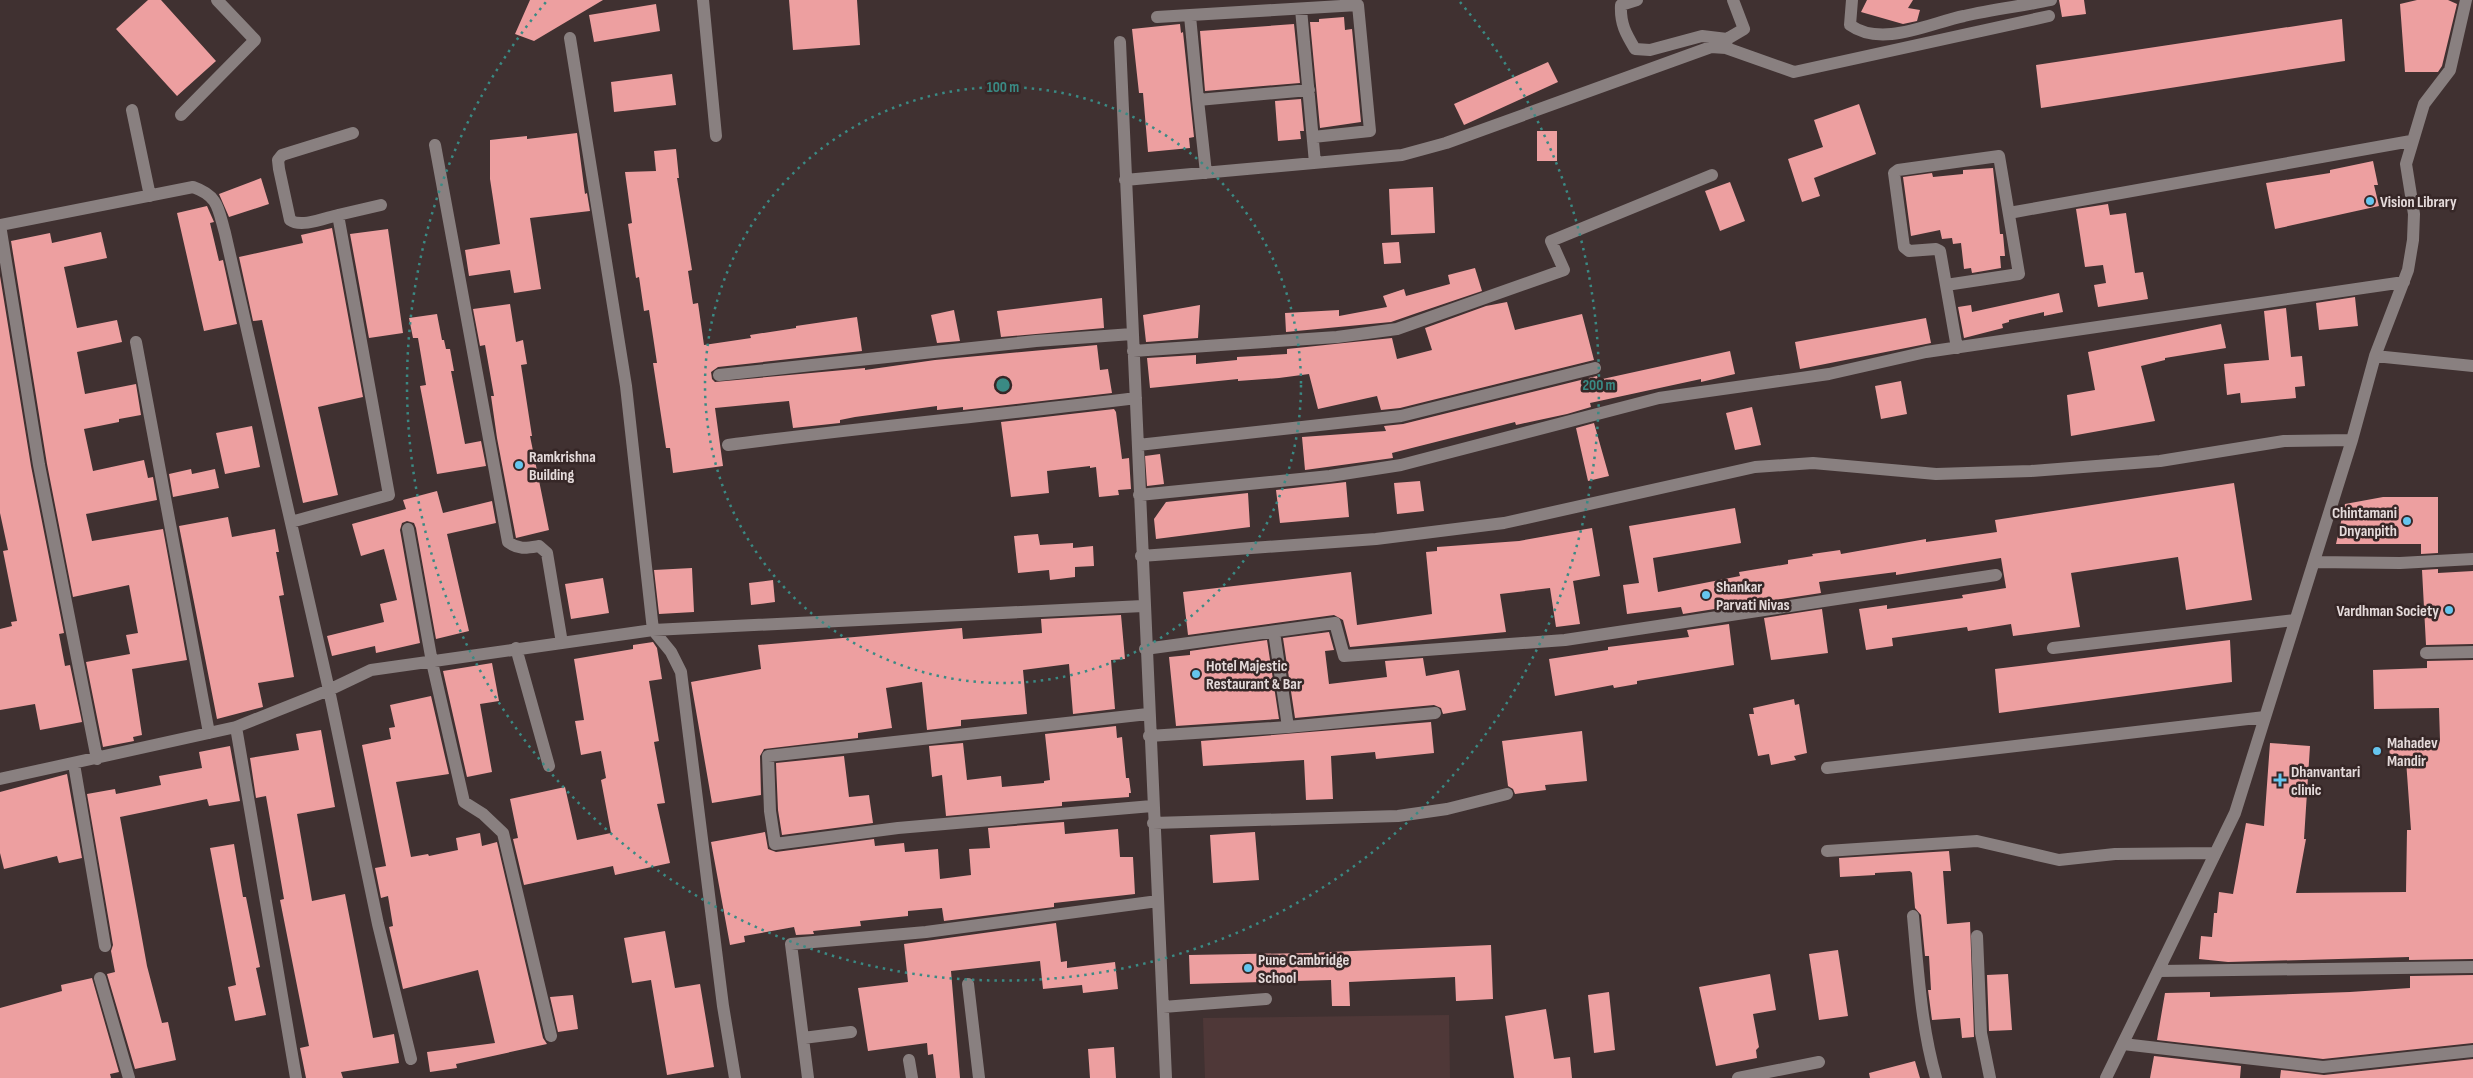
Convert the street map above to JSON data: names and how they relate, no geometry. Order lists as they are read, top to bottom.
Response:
{
  "places": {
    "other": [
      "Vision Library",
      "Ramkrishna Building",
      "Chintamani Dnyanpith",
      "Shankar Parvati Nivas",
      "Vardhman Society",
      "Hotel Majestic Restaurant & Bar",
      "Mahadev Mandir",
      "Pune Cambridge School"
    ],
    "health": ["Dhanvantari clinic"]
  },
  "rings": ["100 m", "200 m"]
}
